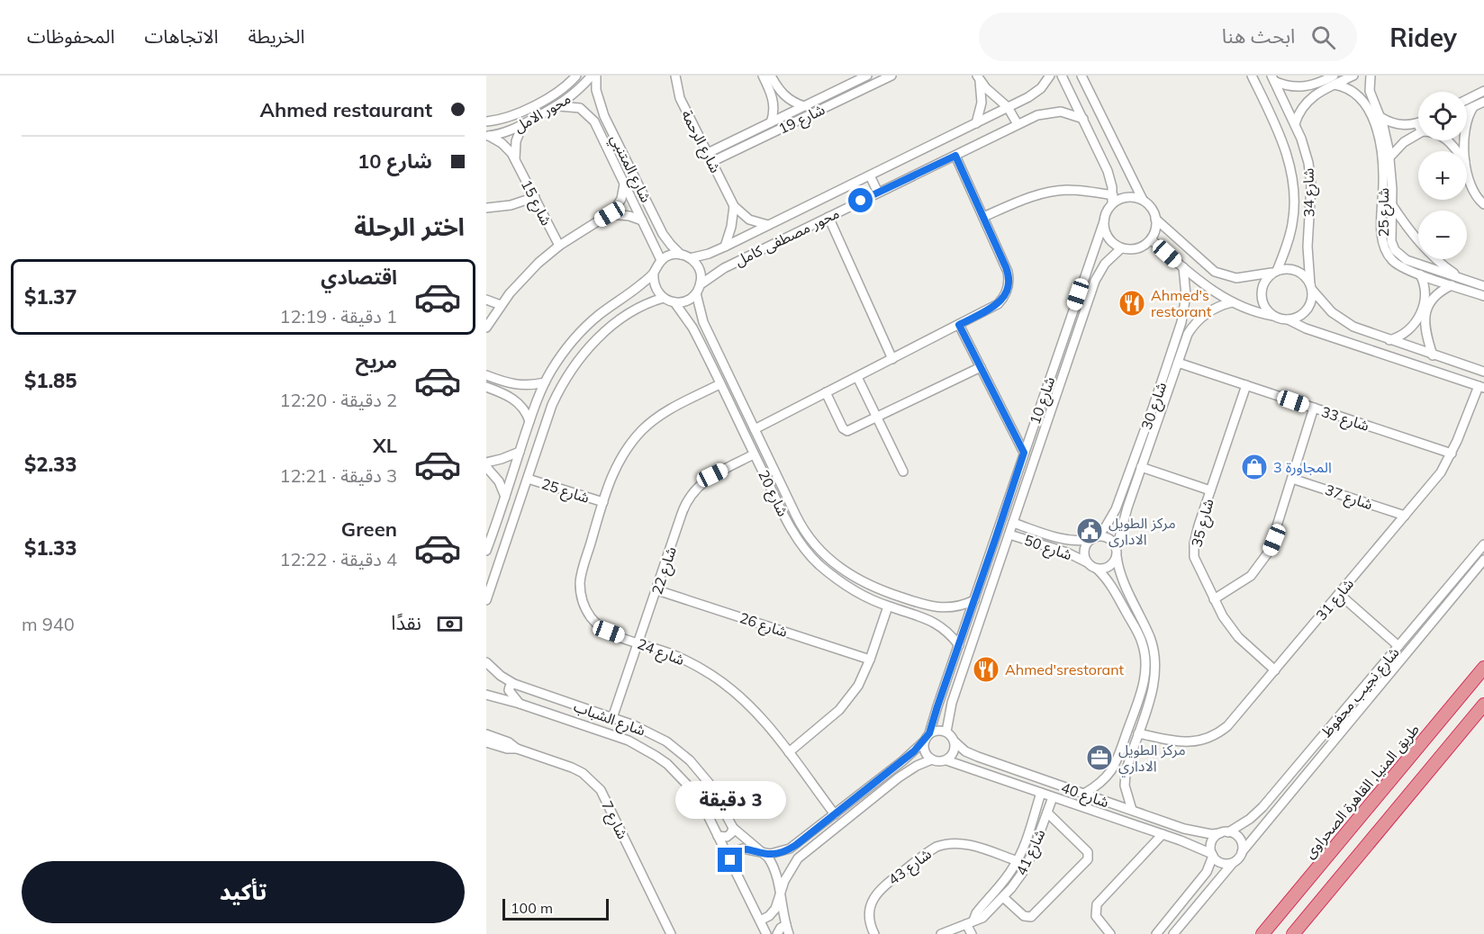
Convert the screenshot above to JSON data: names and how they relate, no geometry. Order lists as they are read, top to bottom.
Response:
{
  "streets": {
    "highway": ["طريق المنيا, القاهرة الصحراوى"],
    "street": [
      "محور الامل",
      "شارع 19",
      "شارع الرحمة",
      "شارع المتنبي",
      "شارع 34",
      "شارع 15",
      "شارع 25",
      "محور مصطفى كامل",
      "شارع 10",
      "شارع 30",
      "شارع 33",
      "شارع 20",
      "شارع 37",
      "شارع 35",
      "شارع 50",
      "شارع 22",
      "شارع 31",
      "شارع 26",
      "شارع 24",
      "شارع نجيب محفوظ",
      "شارع الشباب",
      "شارع 40",
      "شارع 7",
      "شارع 41",
      "شارع 43"
    ]
  },
  "crossings": [
    ["محور الامل", "شارع المتنبي"],
    ["محور الامل", "شارع 15"],
    ["شارع 19", "شارع الرحمة"],
    ["شارع الرحمة", "محور مصطفى كامل"],
    ["شارع المتنبي", "شارع 15"],
    ["شارع المتنبي", "محور مصطفى كامل"],
    ["شارع المتنبي", "شارع 20"],
    ["شارع 25", "شارع 24"],
    ["محور مصطفى كامل", "شارع 20"],
    ["شارع 10", "شارع 20"],
    ["شارع 10", "شارع 50"],
    ["شارع 10", "شارع 24"],
    ["شارع 10", "شارع الشباب"],
    ["شارع 10", "شارع 40"],
    ["شارع 30", "شارع 33"],
    ["شارع 30", "شارع 50"],
    ["شارع 33", "شارع 35"],
    ["شارع 33", "شارع 31"],
    ["شارع 20", "شارع 22"],
    ["شارع 20", "شارع 24"],
    ["شارع 37", "شارع 31"],
    ["شارع 35", "شارع 31"],
    ["شارع 22", "شارع 26"],
    ["شارع 22", "شارع 24"],
    ["شارع 22", "شارع الشباب"],
    ["شارع نجيب محفوظ", "شارع 40"],
    ["شارع 40", "شارع 41"],
    ["شارع 41", "شارع 43"]
  ],
  "places": {
    "restaurant": ["Ahmed's restorant", "Ahmed'srestorant"],
    "shop": ["المجاورة 3"],
    "public building": ["مركز الطويل الادارى"],
    "office": ["مركز الطويل الاداري"]
  },
  "scale_bar": "100 m",
  "page": {
    "header": "Ridey",
    "search": "ابحث هنا",
    "nav": ["الخريطة", "الاتجاهات", "المحفوظات"],
    "banner": ["Ahmed restaurant", "شارع 10"],
    "map_buttons": ["+", "−"],
    "heading": "اختر الرحلة",
    "list": [
      {
        "name": "اقتصادي",
        "note": "1 دقيقة · 12:19",
        "value": "$1.37"
      },
      {
        "name": "مريح",
        "note": "2 دقيقة · 12:20",
        "value": "$1.85"
      },
      {
        "name": "XL",
        "note": "3 دقيقة · 12:21",
        "value": "$2.33"
      },
      {
        "name": "Green",
        "note": "4 دقيقة · 12:22",
        "value": "$1.33"
      }
    ],
    "pay": ["نقدًا", "940 m"],
    "bubble": "3 دقيقة",
    "buttons": "تأكيد",
    "scale": "100 m"
  }
}
